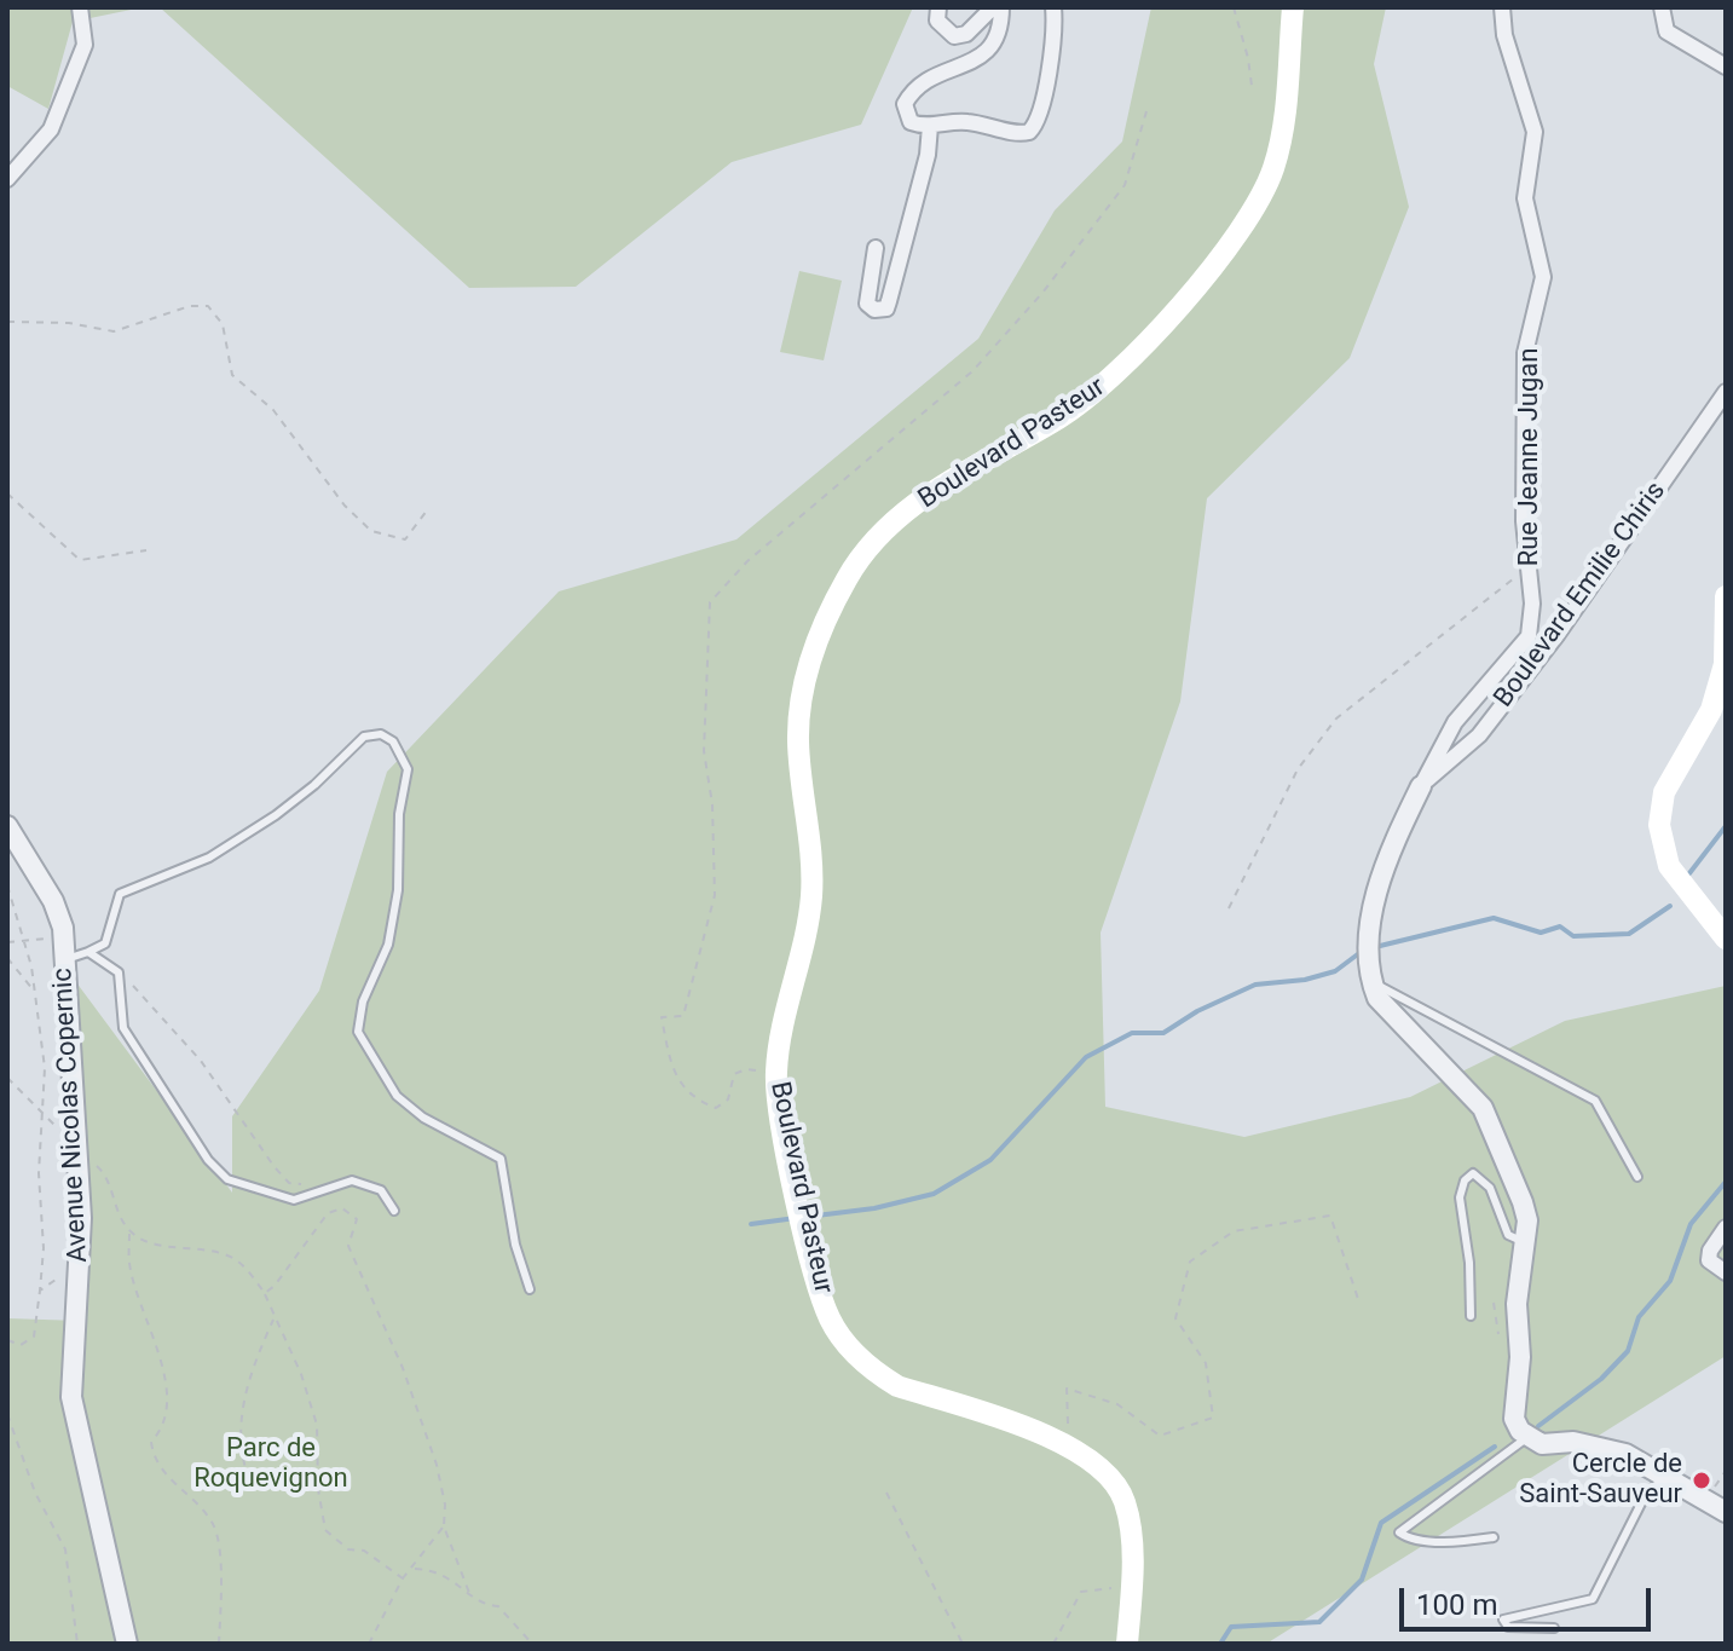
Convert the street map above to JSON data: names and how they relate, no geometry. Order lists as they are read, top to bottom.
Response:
{
  "streets": {
    "main road": ["Boulevard Pasteur"],
    "street": ["Rue Jeanne Jugan", "Boulevard Emilie Chiris", "Avenue Nicolas Copernic"]
  },
  "crossings": [
    ["Rue Jeanne Jugan", "Boulevard Emilie Chiris"]
  ],
  "parks": ["Parc de Roquevignon"],
  "places": ["Cercle de Saint-Sauveur"],
  "scale_bar": "100 m"
}
